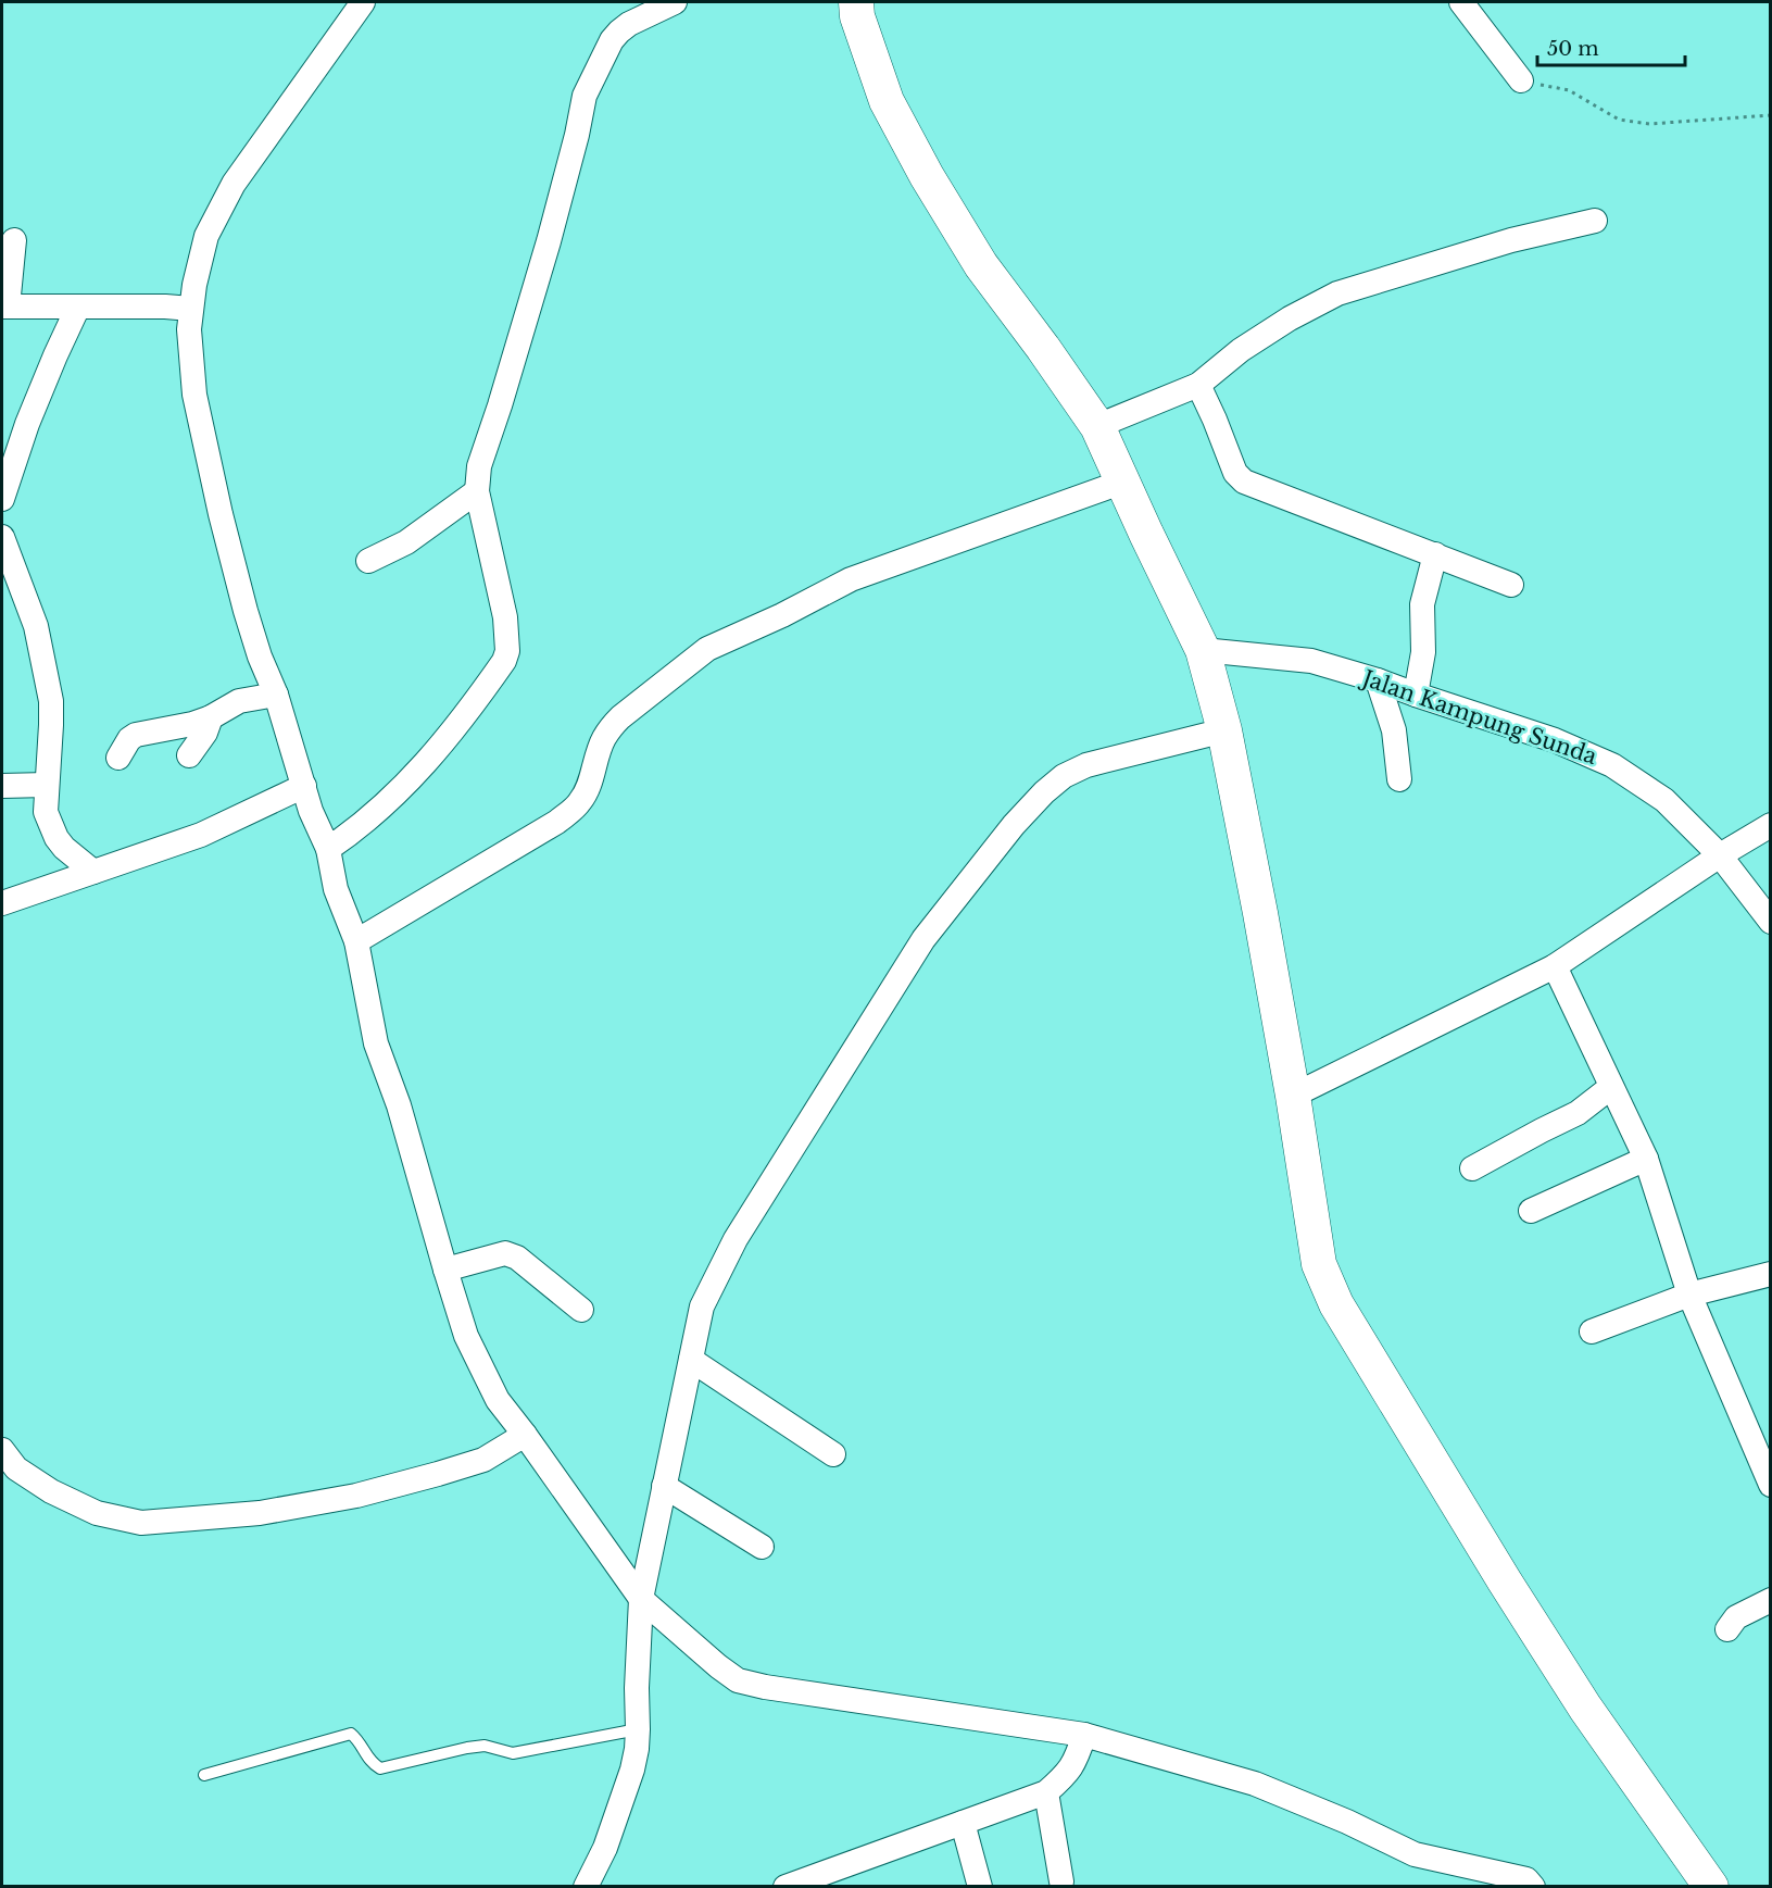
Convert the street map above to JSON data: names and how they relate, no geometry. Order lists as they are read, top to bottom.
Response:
{
  "streets": {
    "street": ["Jalan Kampung Sunda"]
  },
  "scale_bar": "50 m"
}
